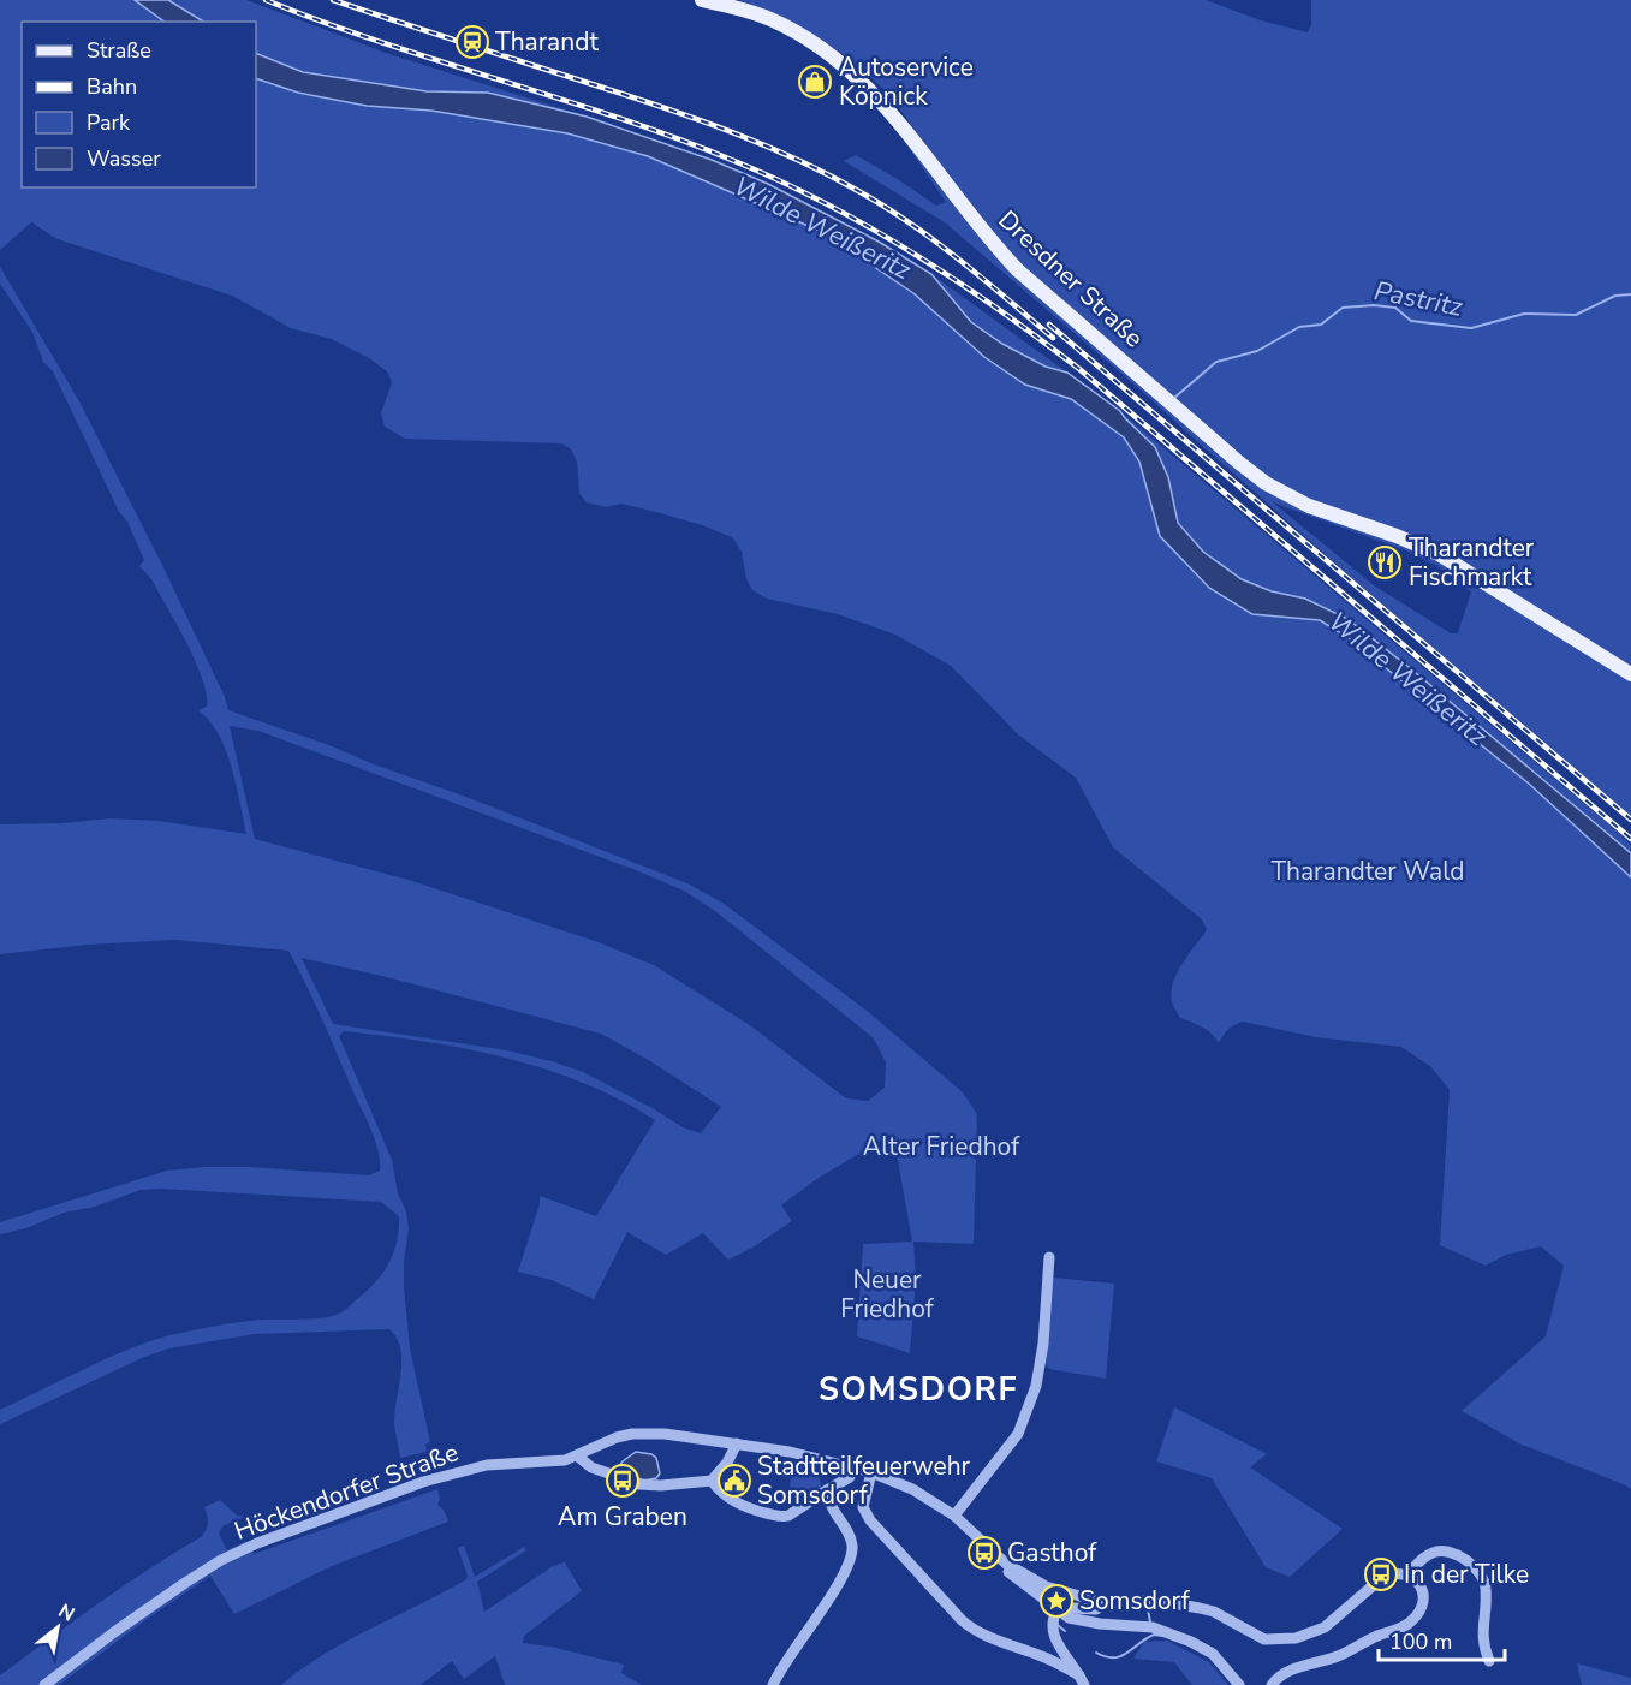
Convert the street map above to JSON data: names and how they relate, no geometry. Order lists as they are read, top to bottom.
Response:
{
  "streets": {
    "main road": ["Dresdner Straße"],
    "street": ["Höckendorfer Straße"]
  },
  "districts": ["SOMSDORF"],
  "water": ["Wilde Weißeritz", "Pastritz"],
  "parks": ["Tharandter Wald", "Alter Friedhof", "Neuer Friedhof"],
  "places": {
    "station": ["Tharandt"],
    "shop": ["Autoservice Köpnick"],
    "restaurant": ["Tharandter Fischmarkt"],
    "bus stop": ["Am Graben", "Gasthof", "In der Tilke"],
    "public building": ["Stadtteilfeuerwehr Somsdorf"],
    "place": ["Somsdorf"]
  },
  "legend": [
    "Straße",
    "Bahn",
    "Park",
    "Wasser"
  ],
  "scale_bar": "100 m",
  "north": "top right"
}
